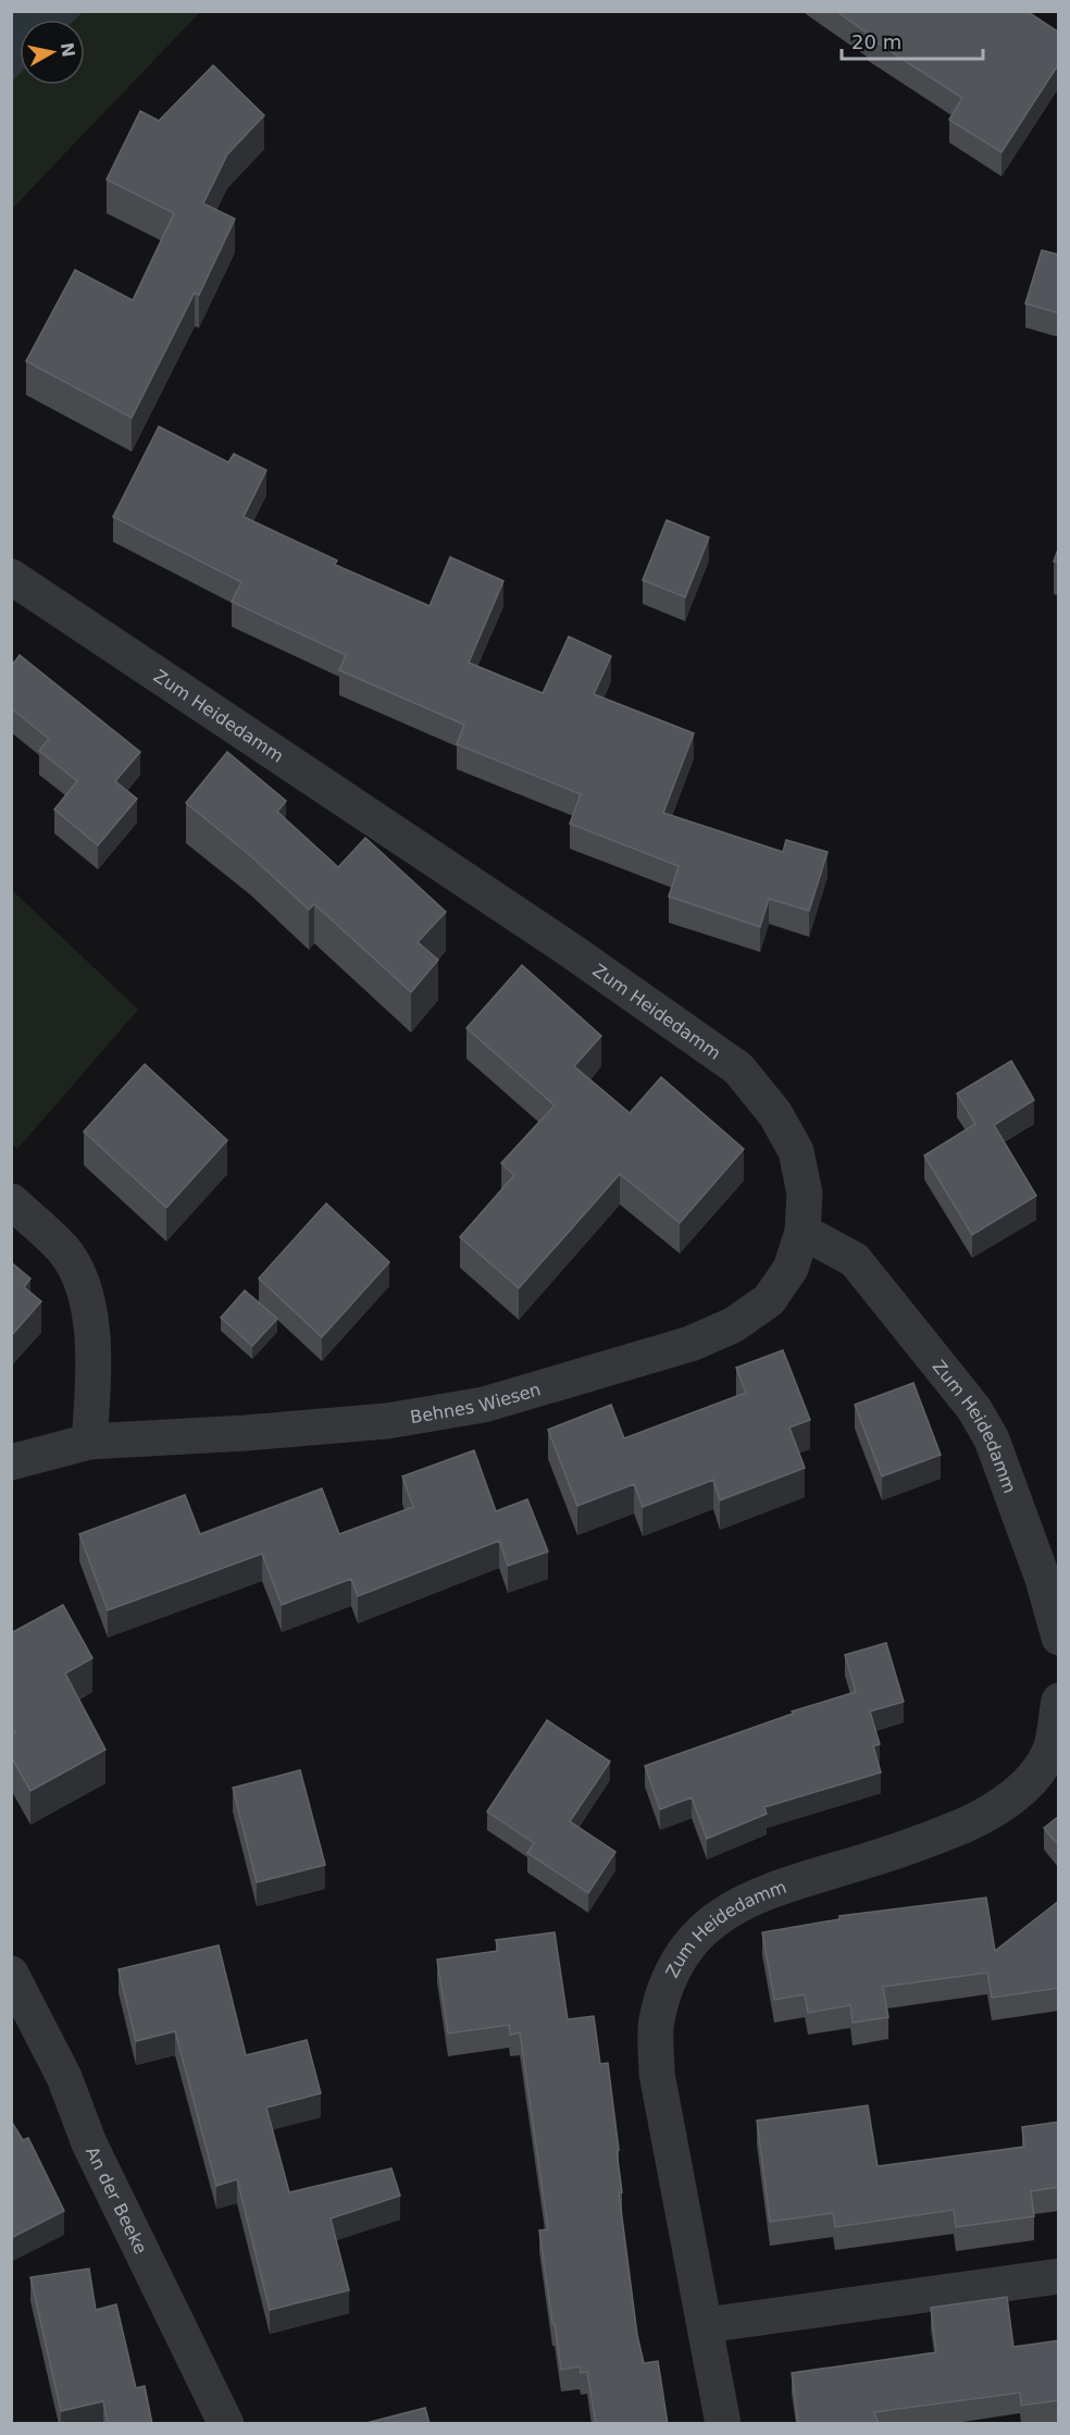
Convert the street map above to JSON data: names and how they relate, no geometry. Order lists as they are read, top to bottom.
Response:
{
  "streets": {
    "street": ["Zum Heidedamm", "Behnes Wiesen", "An der Beeke"]
  },
  "crossings": [
    ["Zum Heidedamm", "Behnes Wiesen"]
  ],
  "scale_bar": "20 m",
  "north": "right"
}
